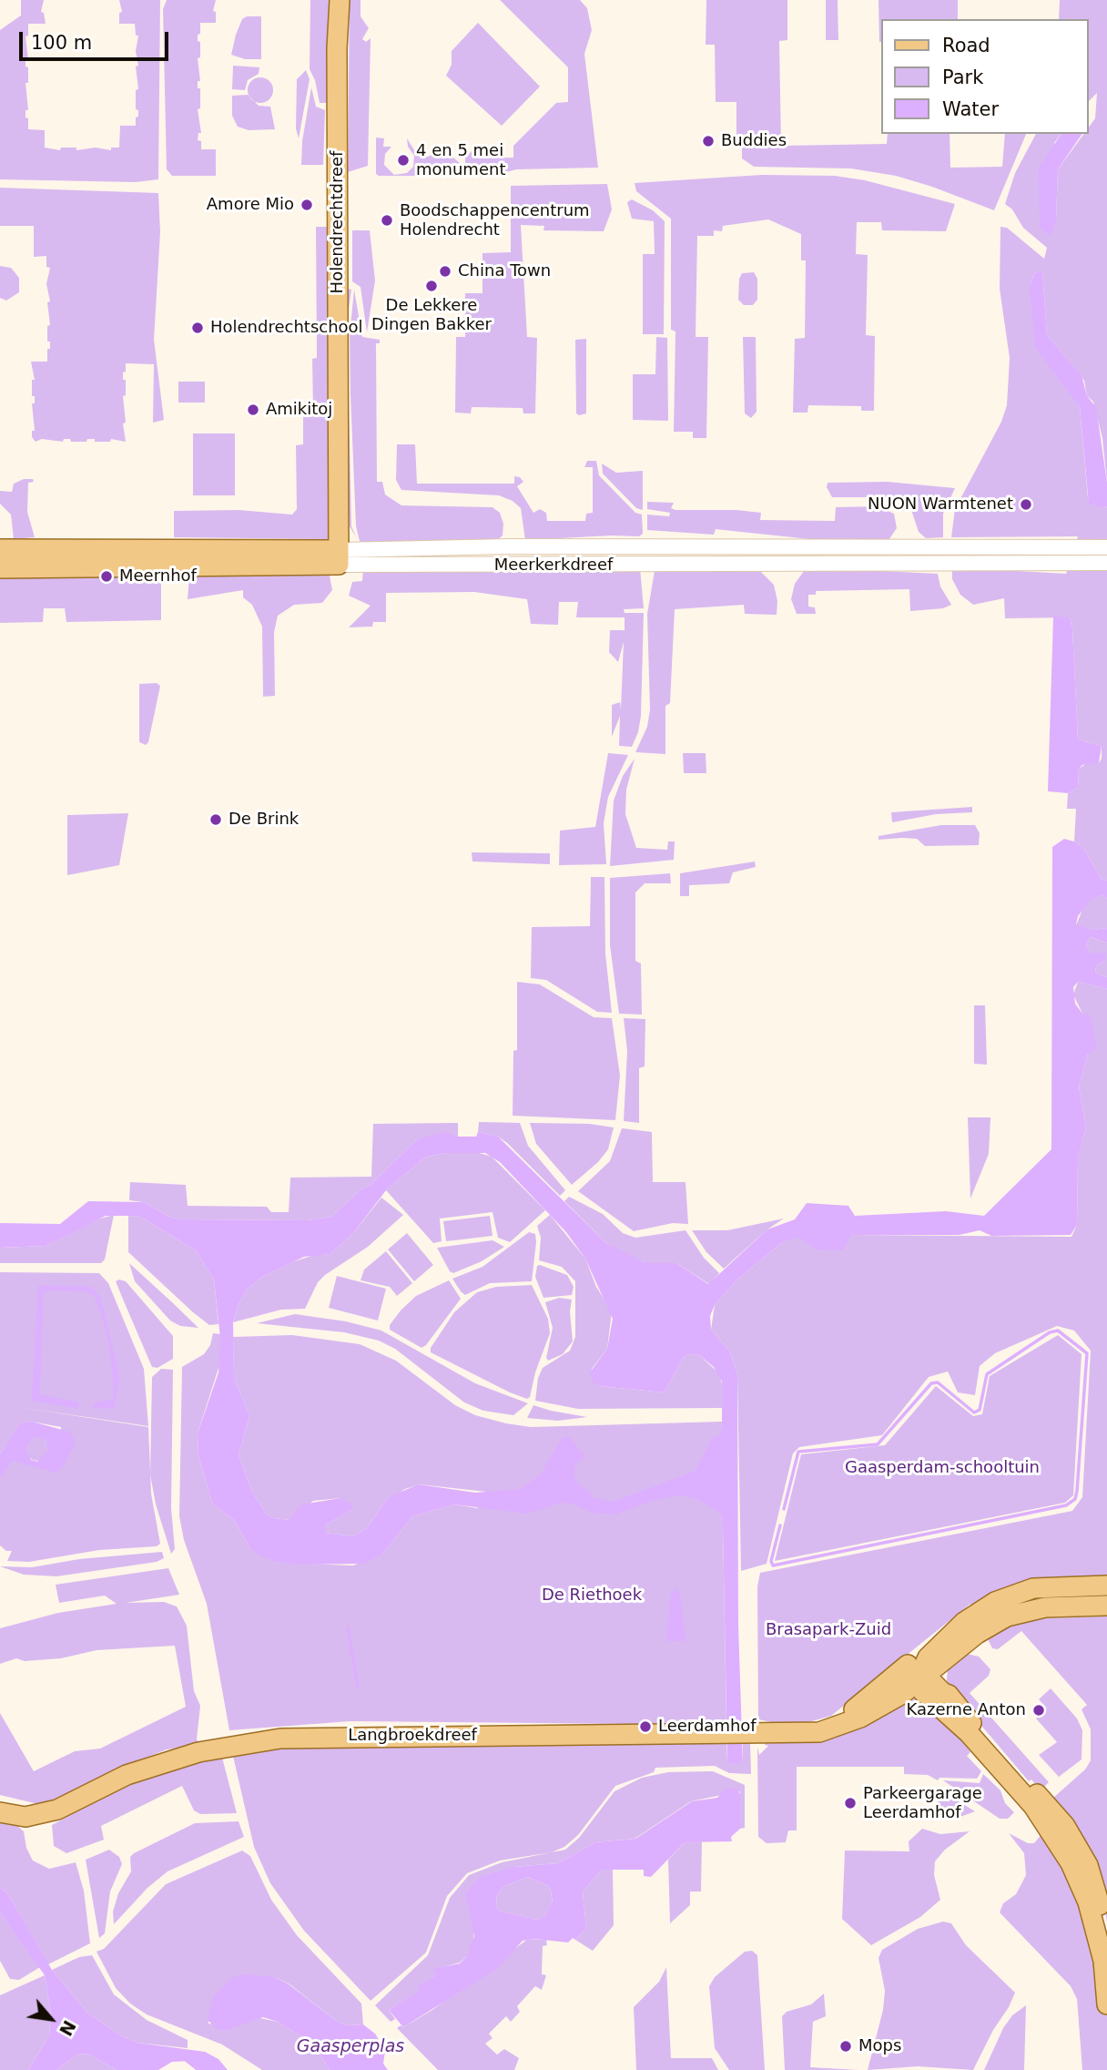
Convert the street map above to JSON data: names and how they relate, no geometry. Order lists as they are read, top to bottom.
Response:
{
  "streets": {
    "main road": ["Holendrechtdreef", "Meerkerkdreef", "Langbroekdreef"]
  },
  "crossings": [
    ["Holendrechtdreef", "Meerkerkdreef"]
  ],
  "water": ["Gaasperplas"],
  "parks": ["Gaasperdam-schooltuin", "De Riethoek", "Brasapark-Zuid"],
  "places": [
    "Buddies",
    "4 en 5 mei monument",
    "Amore Mio",
    "Boodschappencentrum Holendrecht",
    "China Town",
    "De Lekkere Dingen Bakker",
    "Holendrechtschool",
    "Amikitoj",
    "NUON Warmtenet",
    "Meernhof",
    "De Brink",
    "Kazerne Anton",
    "Leerdamhof",
    "Parkeergarage Leerdamhof",
    "Mops"
  ],
  "legend": ["Road", "Park", "Water"],
  "scale_bar": "100 m",
  "north": "bottom right"
}
